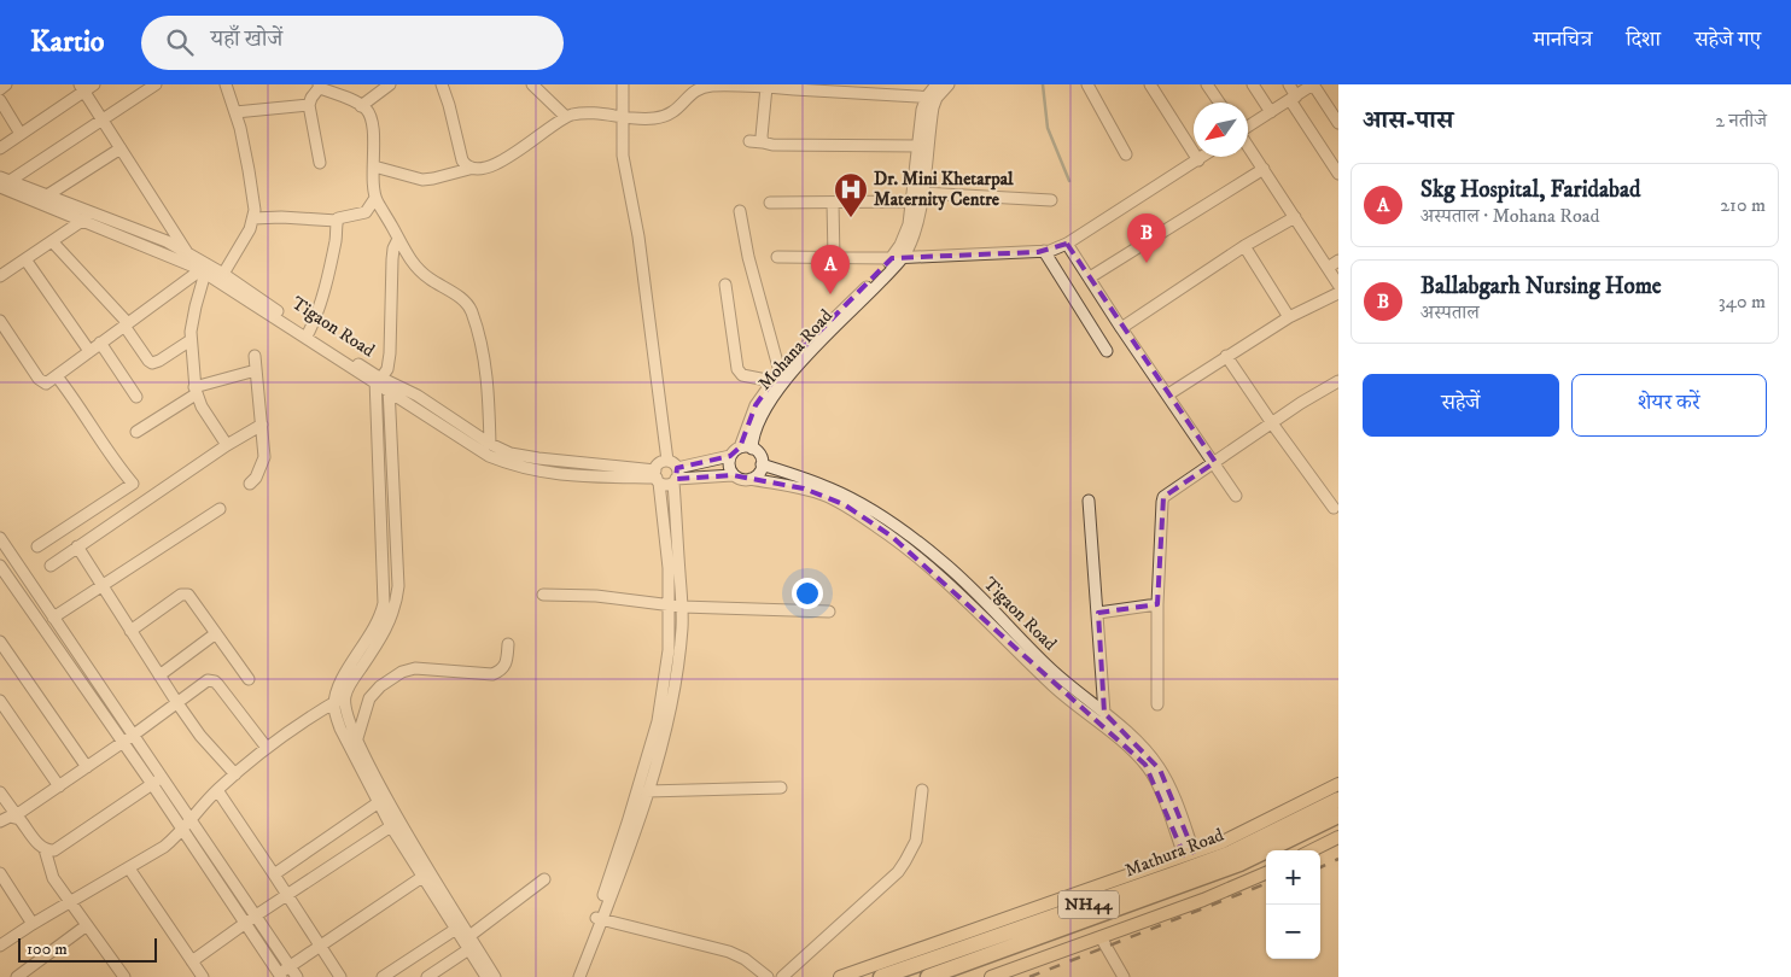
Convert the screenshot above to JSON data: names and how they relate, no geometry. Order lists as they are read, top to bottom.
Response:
{
  "streets": {
    "highway": ["Mathura Road", "NH44"],
    "street": ["Tigaon Road", "Mohana Road"]
  },
  "crossings": [
    ["Tigaon Road", "Mohana Road"]
  ],
  "places": {
    "hospital": ["Dr. Mini Khetarpal Maternity Centre"]
  },
  "scale_bar": "100 m",
  "north": "bottom left",
  "page": {
    "header": "Kartio",
    "search": "यहाँ खोजें",
    "nav": ["मानचित्र", "दिशा", "सहेजे गए"],
    "heading": ["आस-पास", "2 नतीजे"],
    "list": [
      {
        "mark": "A",
        "name": "Skg Hospital, Faridabad",
        "note": "अस्पताल · Mohana Road",
        "value": "210 m"
      },
      {
        "mark": "B",
        "name": "Ballabgarh Nursing Home",
        "note": "अस्पताल",
        "value": "340 m"
      }
    ],
    "pins": ["B", "A"],
    "buttons": ["सहेजें", "शेयर करें"],
    "map_buttons": ["+", "−"],
    "scale": "100 m"
  }
}
